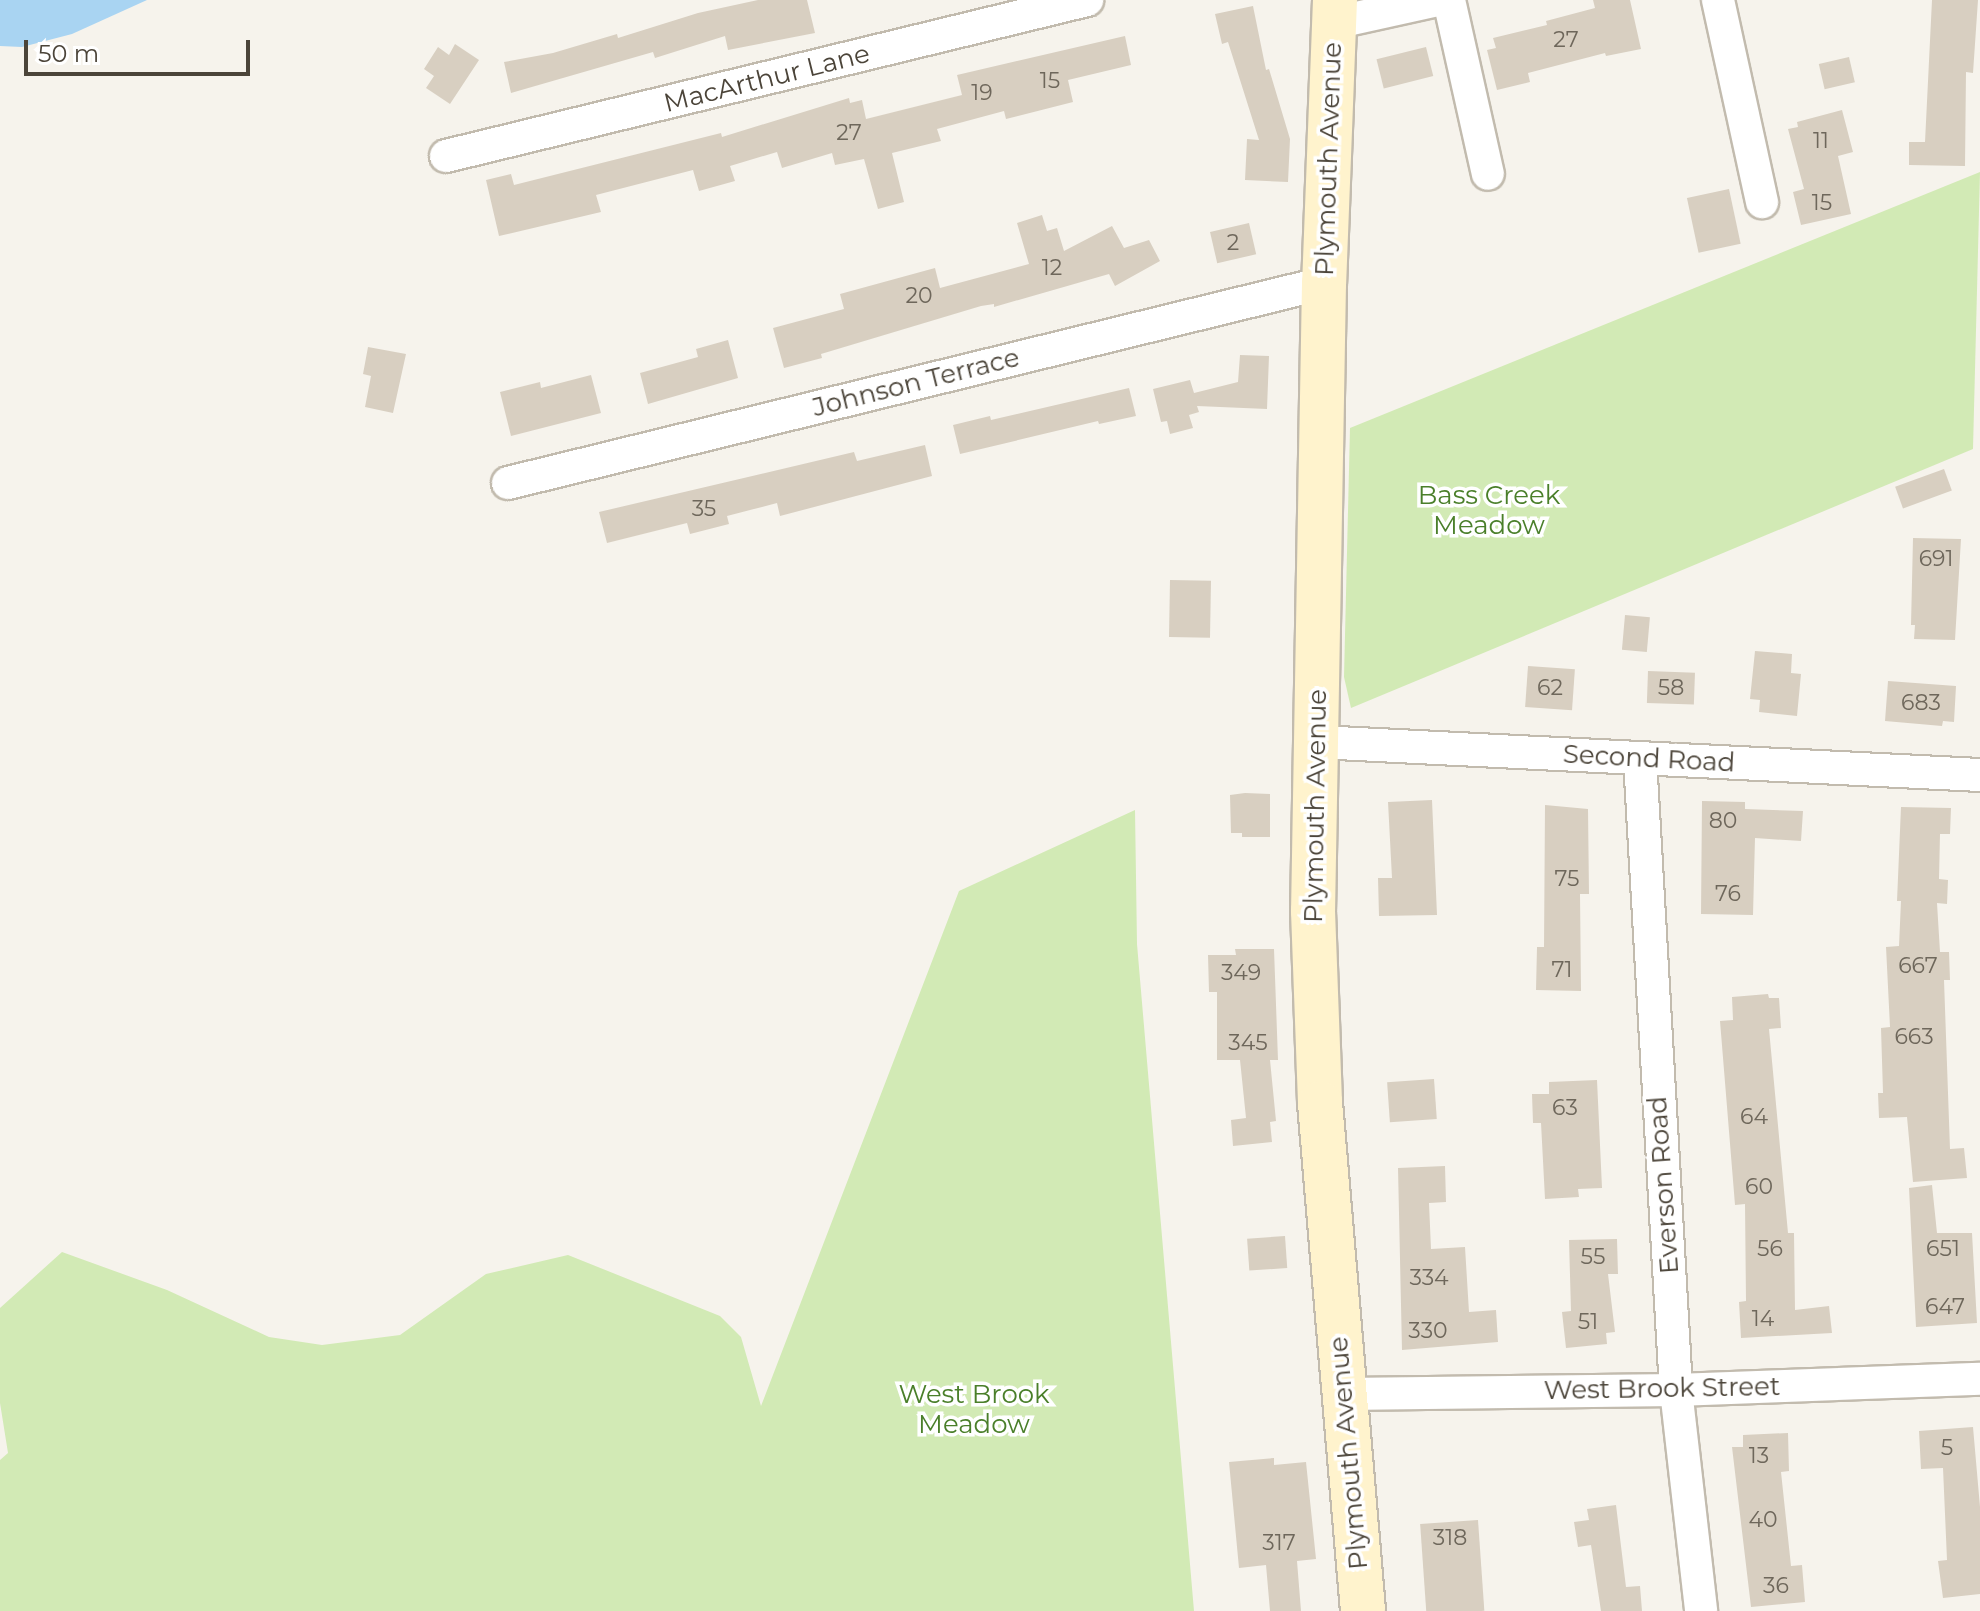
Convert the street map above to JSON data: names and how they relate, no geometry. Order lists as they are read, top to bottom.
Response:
{
  "streets": {
    "street": [
      "MacArthur Lane",
      "Plymouth Avenue",
      "Johnson Terrace",
      "Second Road",
      "Everson Road",
      "West Brook Street"
    ]
  },
  "crossings": [
    ["Plymouth Avenue", "Johnson Terrace"],
    ["Plymouth Avenue", "Second Road"],
    ["Plymouth Avenue", "West Brook Street"],
    ["Second Road", "Everson Road"],
    ["Everson Road", "West Brook Street"]
  ],
  "parks": ["Bass Creek Meadow", "West Brook Meadow"],
  "house_numbers": [
    "27",
    "15",
    "19",
    "27",
    "11",
    "15",
    "2",
    "12",
    "20",
    "35",
    "691",
    "62",
    "58",
    "683",
    "80",
    "75",
    "76",
    "667",
    "71",
    "349",
    "663",
    "345",
    "63",
    "64",
    "60",
    "56",
    "651",
    "55",
    "334",
    "647",
    "14",
    "51",
    "330",
    "5",
    "13",
    "40",
    "318",
    "317",
    "36"
  ],
  "scale_bar": "50 m"
}
